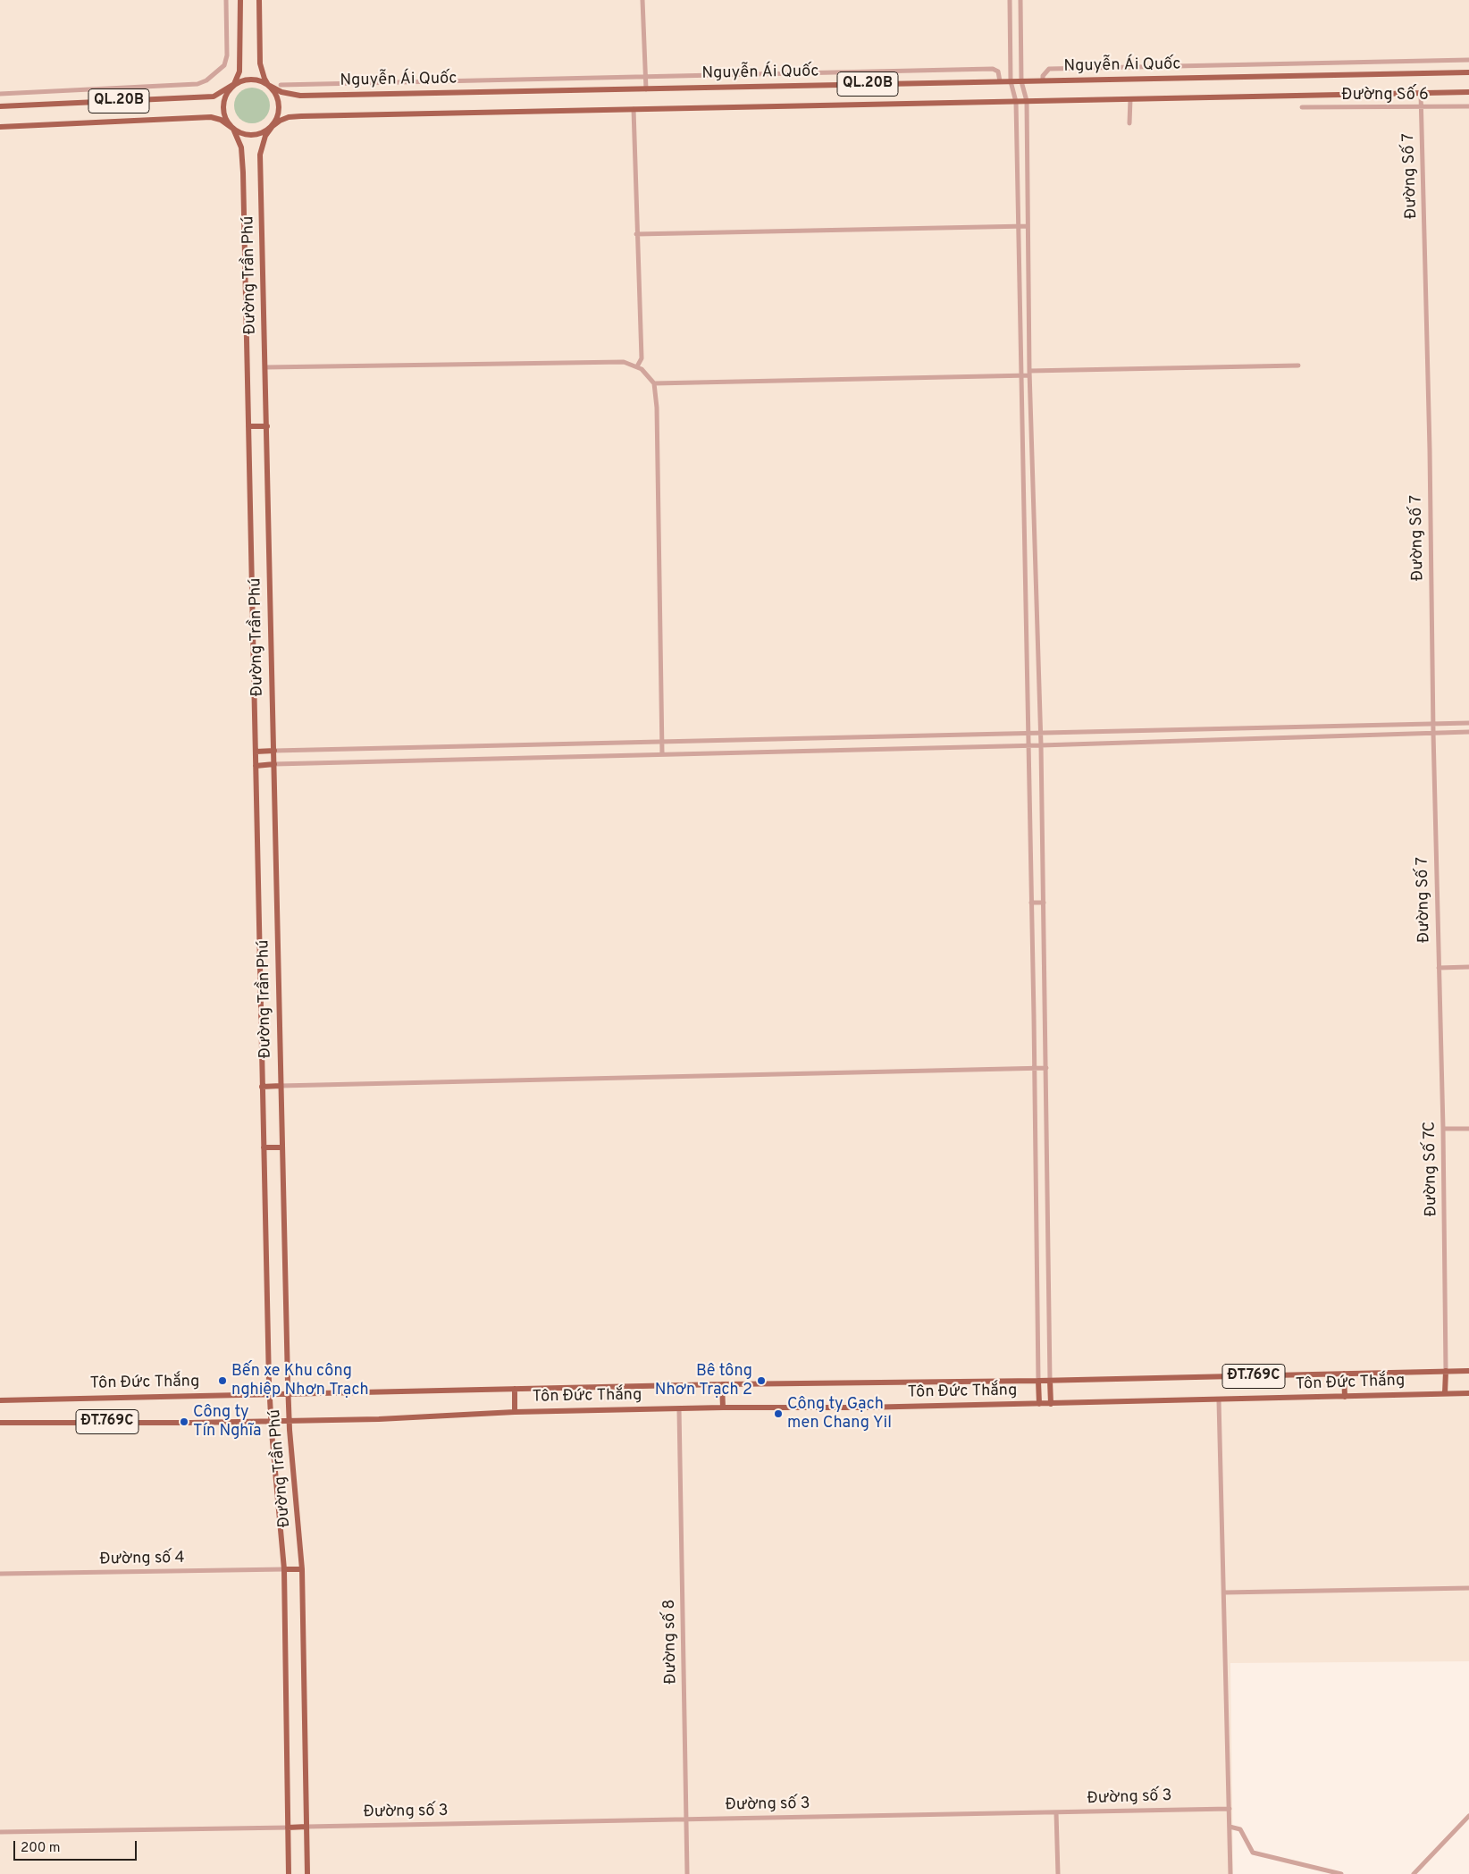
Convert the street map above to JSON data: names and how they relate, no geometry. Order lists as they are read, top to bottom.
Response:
{
  "streets": {
    "main road": [
      "Nguyễn Ái Quốc",
      "QL.20B",
      "Đường Trần Phú",
      "ĐT.769C",
      "Tôn Đức Thắng"
    ],
    "street": [
      "Đường Số 6",
      "Đường Số 7",
      "Đường Số 7C",
      "Đường số 4",
      "Đường số 8",
      "Đường số 3"
    ]
  },
  "crossings": [
    ["Nguyễn Ái Quốc", "QL.20B"],
    ["Nguyễn Ái Quốc", "Đường Số 7"],
    ["Nguyễn Ái Quốc", "Đường Trần Phú"],
    ["QL.20B", "Đường Trần Phú"],
    ["Đường Số 6", "Đường Số 7"],
    ["Đường Số 7", "Đường Số 7C"],
    ["Đường Trần Phú", "Tôn Đức Thắng"],
    ["Đường Trần Phú", "Đường số 4"],
    ["Đường Trần Phú", "Đường số 3"],
    ["Đường Số 7C", "Tôn Đức Thắng"],
    ["Tôn Đức Thắng", "Đường số 8"],
    ["Đường số 8", "Đường số 3"]
  ],
  "places": [
    "Bến xe Khu công nghiệp Nhơn Trạch",
    "Bê tông Nhơn Trạch 2",
    "Công ty Gạch men Chang Yil",
    "Công ty Tín Nghĩa"
  ],
  "scale_bar": "200 m"
}
